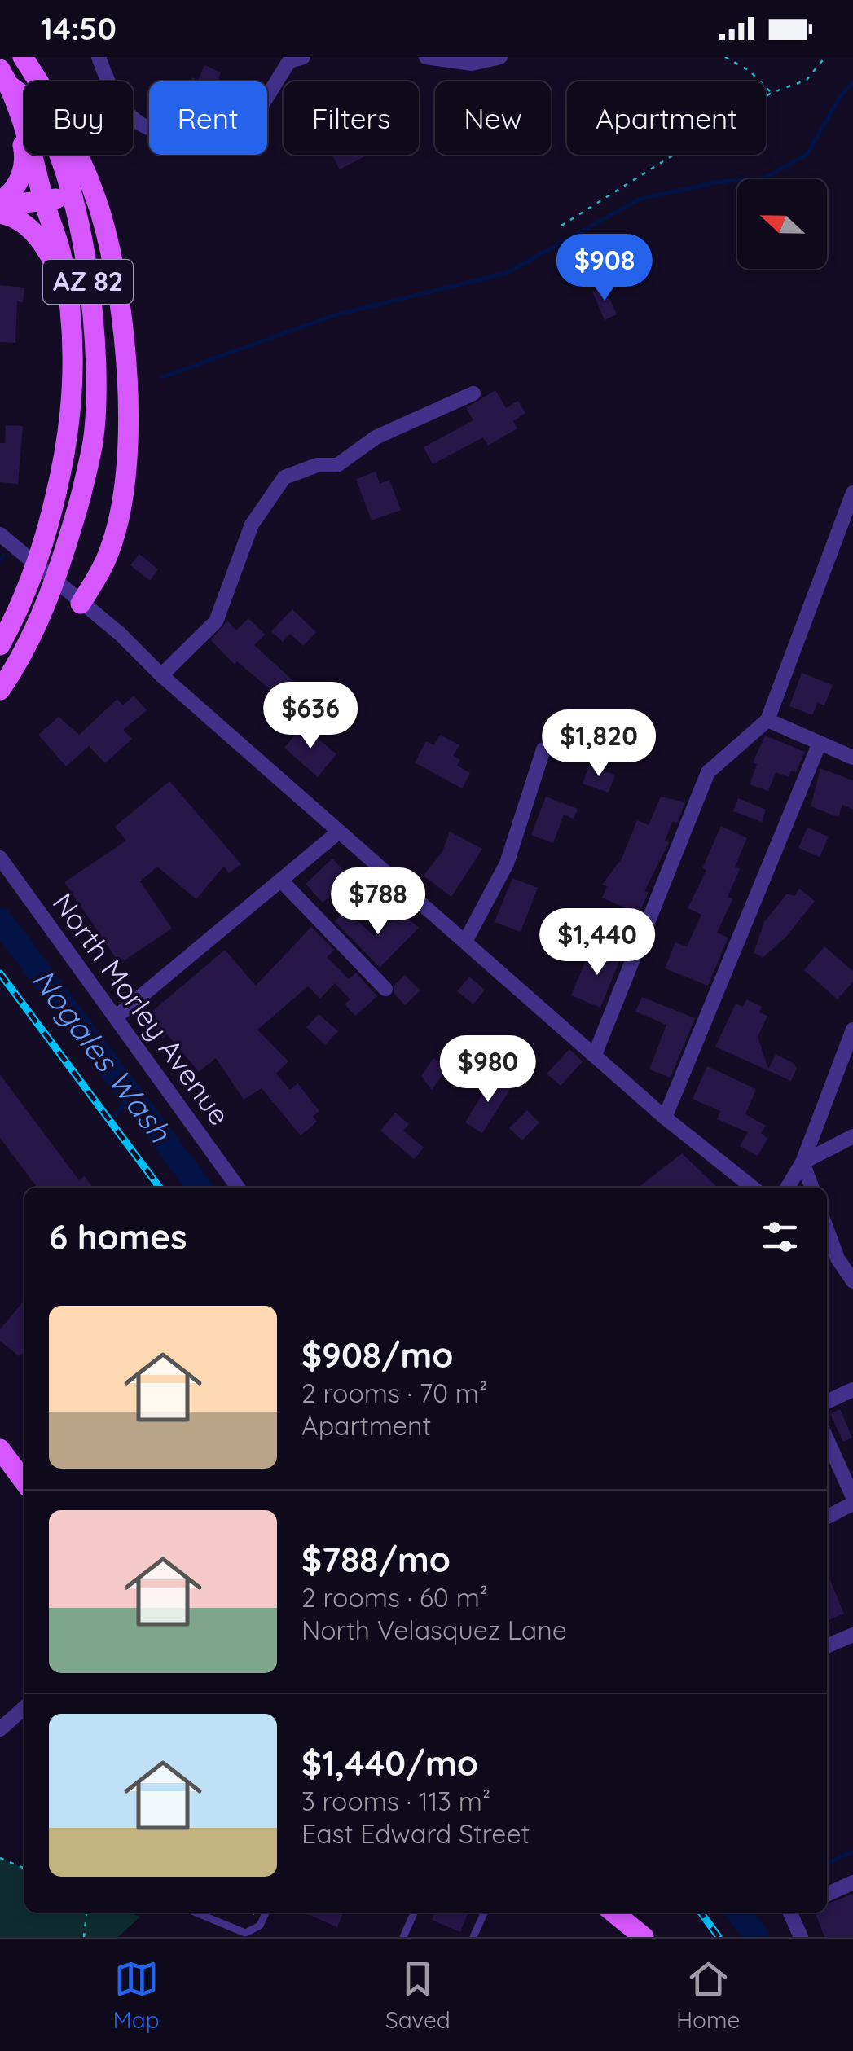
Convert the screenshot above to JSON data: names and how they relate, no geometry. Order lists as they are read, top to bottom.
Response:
{
  "streets": {
    "main road": ["AZ 82"],
    "street": ["North Morley Avenue"]
  },
  "water": ["Nogales Wash"],
  "north": "left",
  "page": {
    "status": "14:50",
    "chip": [
      "Buy",
      "Rent",
      "Filters",
      "New",
      "Apartment"
    ],
    "price": [
      "$908",
      "$636",
      "$1,820",
      "$788",
      "$1,440",
      "$980"
    ],
    "heading": "6 homes",
    "list": [
      {
        "name": "$908/mo",
        "note": "2 rooms · 70 m² · Apartment"
      },
      {
        "name": "$788/mo",
        "note": "2 rooms · 60 m² · North Velasquez Lane"
      },
      {
        "name": "$1,440/mo",
        "note": "3 rooms · 113 m² · East Edward Street"
      }
    ],
    "tabs": ["Map", "Saved", "Home"]
  }
}
